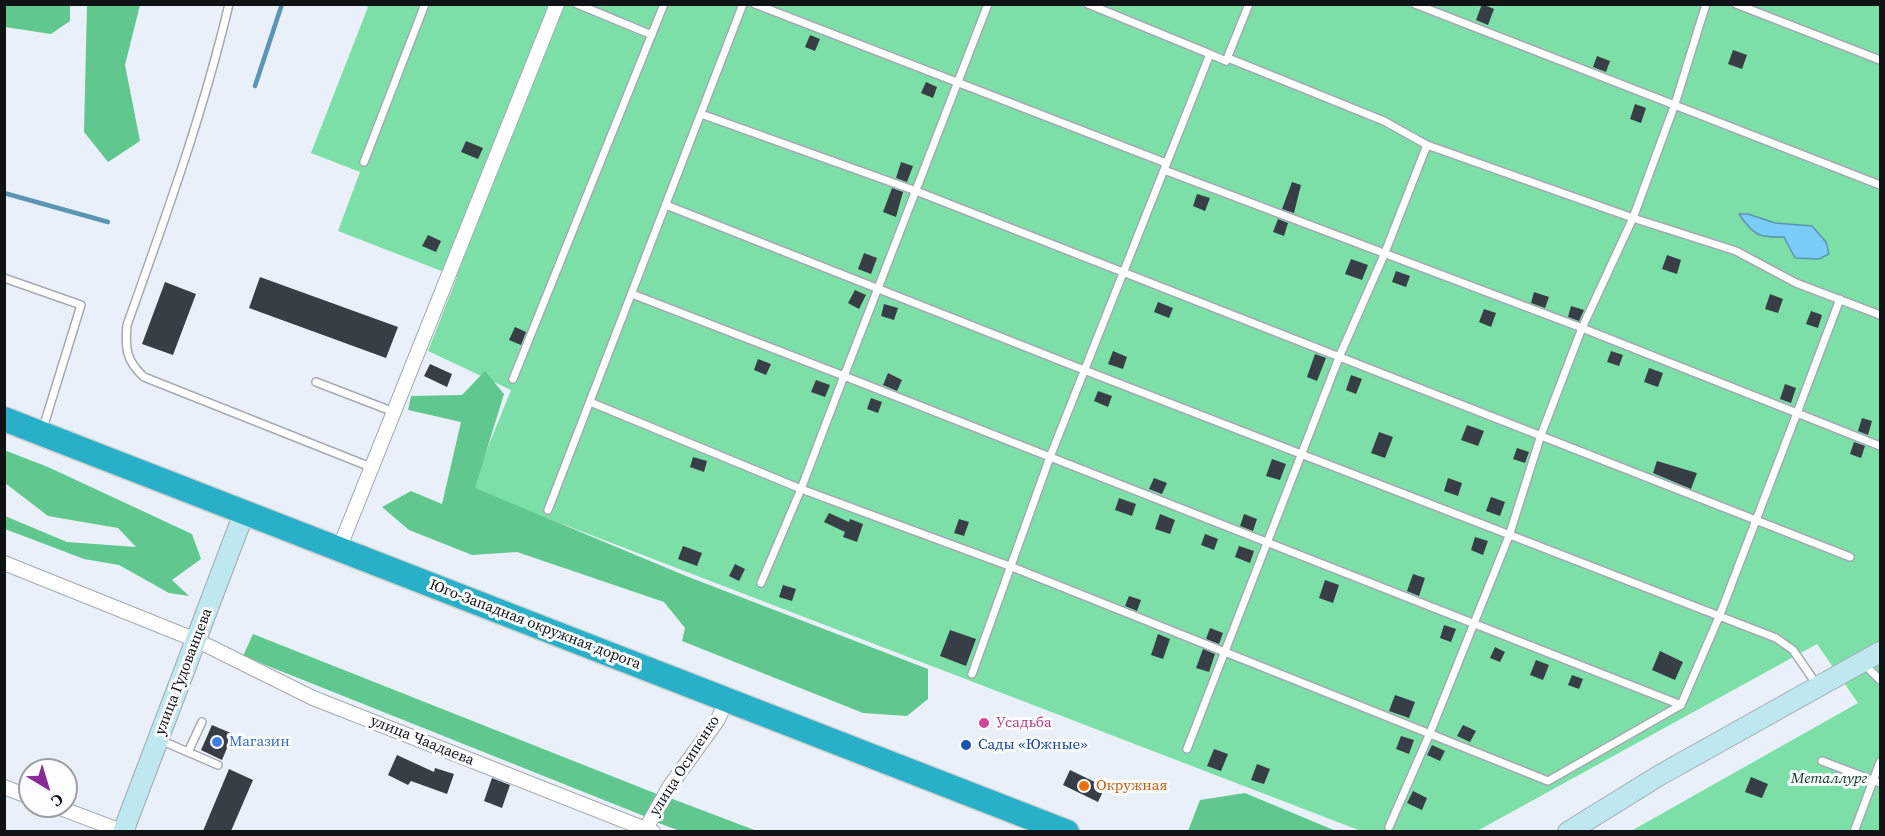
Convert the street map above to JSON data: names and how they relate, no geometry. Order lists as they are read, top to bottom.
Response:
{
  "streets": {
    "highway": ["Юго-Западная окружная дорога"],
    "street": ["улица Гудованцева", "улица Чаадаева", "улица Осипенко"]
  },
  "crossings": [
    ["Юго-Западная окружная дорога", "улица Гудованцева"],
    ["Юго-Западная окружная дорога", "улица Осипенко"],
    ["улица Гудованцева", "улица Чаадаева"],
    ["улица Чаадаева", "улица Осипенко"]
  ],
  "parks": ["Металлург"],
  "places": [
    "Усадьба",
    "Магазин",
    "Сады «Южные»",
    "Окружная"
  ],
  "north": "bottom right"
}
